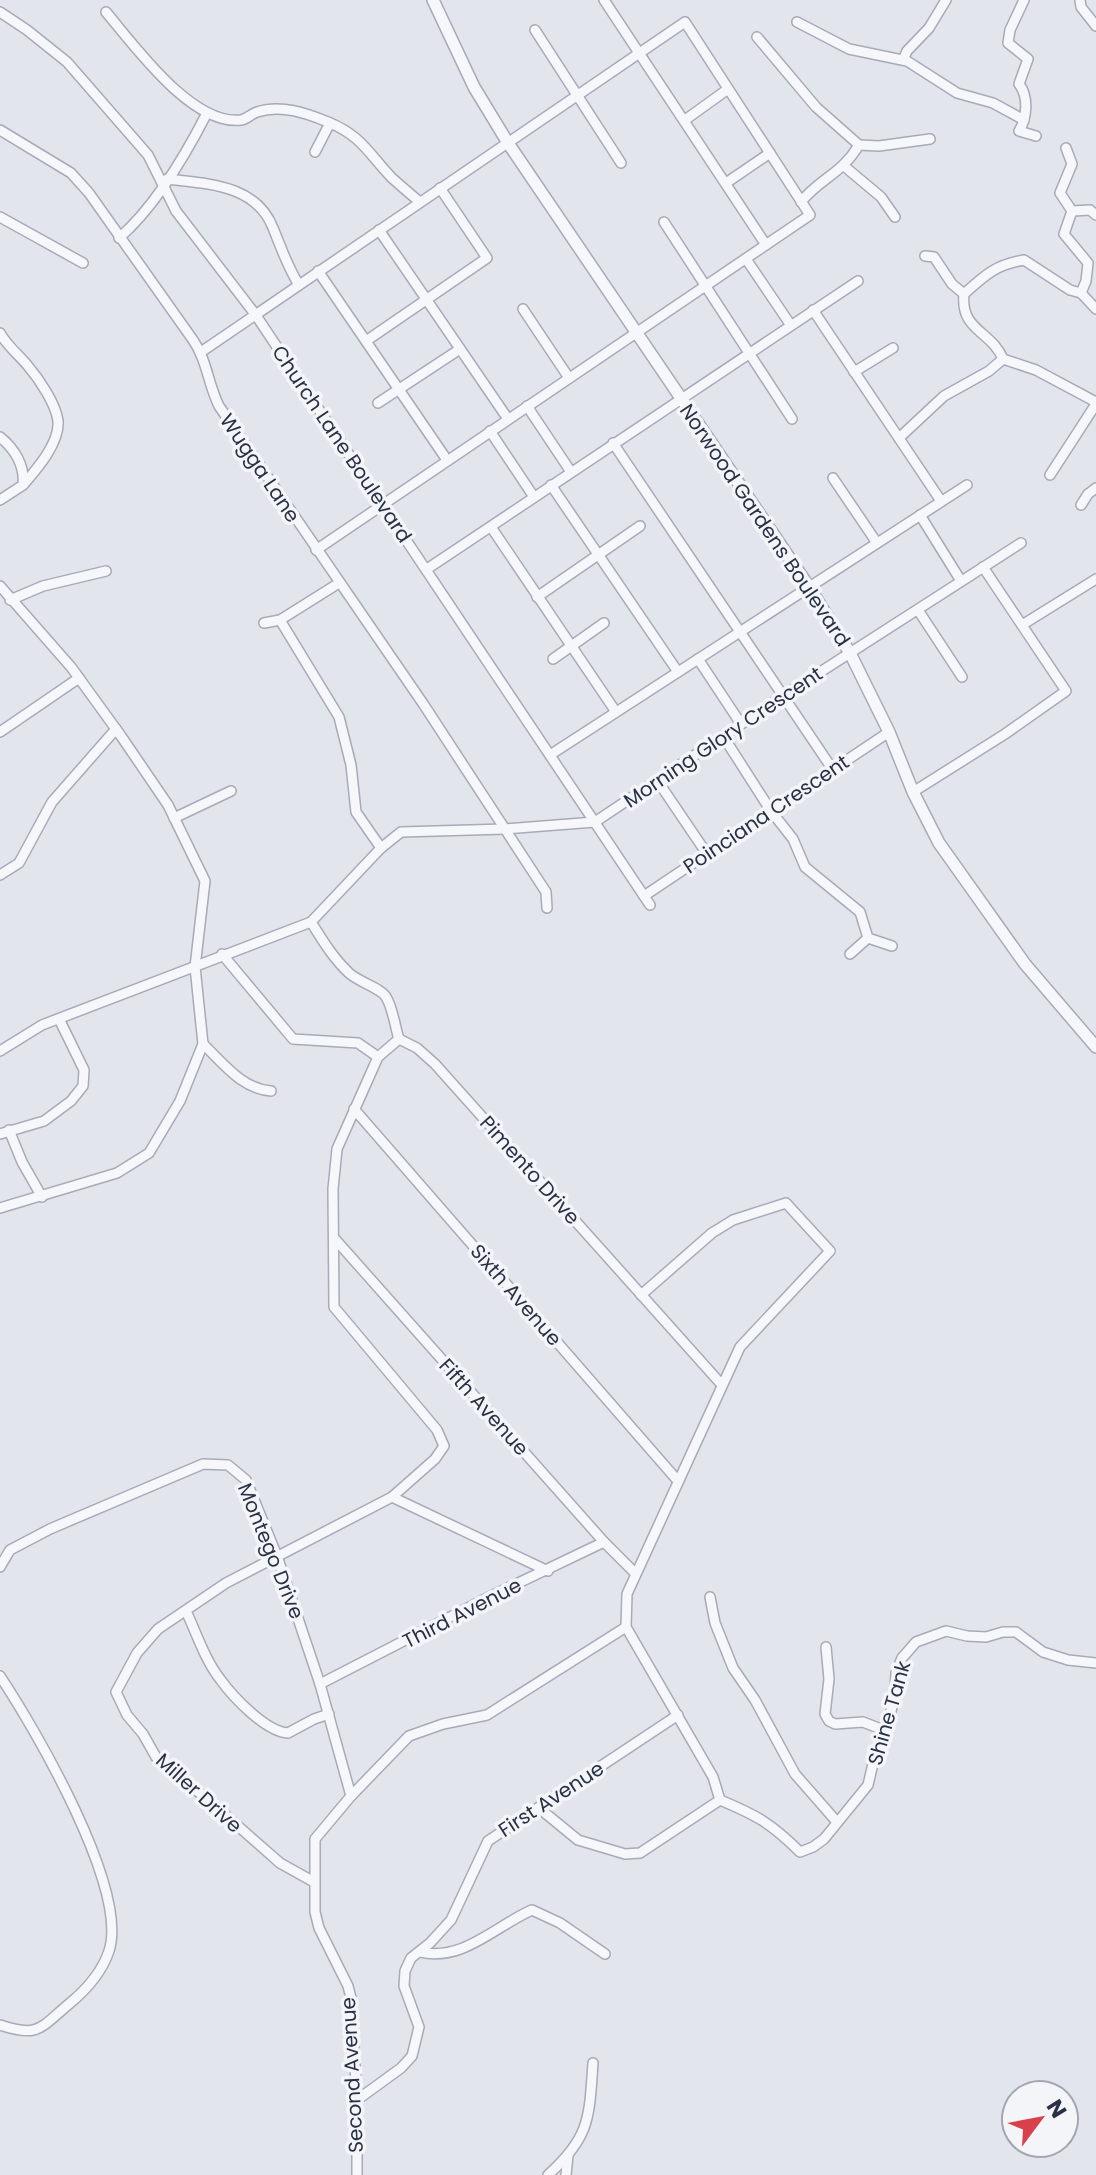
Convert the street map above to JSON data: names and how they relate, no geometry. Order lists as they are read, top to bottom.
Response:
{
  "streets": {
    "street": [
      "Church Lane Boulevard",
      "Wugga Lane",
      "Norwood Gardens Boulevard",
      "Morning Glory Crescent",
      "Poinciana Crescent",
      "Pimento Drive",
      "Sixth Avenue",
      "Fifth Avenue",
      "Montego Drive",
      "Third Avenue",
      "Shine Tank",
      "Miller Drive",
      "First Avenue",
      "Second Avenue"
    ]
  },
  "crossings": [
    ["Church Lane Boulevard", "Morning Glory Crescent"],
    ["Church Lane Boulevard", "Poinciana Crescent"],
    ["Norwood Gardens Boulevard", "Morning Glory Crescent"],
    ["Norwood Gardens Boulevard", "Poinciana Crescent"],
    ["Fifth Avenue", "Third Avenue"],
    ["Montego Drive", "Third Avenue"],
    ["Montego Drive", "Second Avenue"],
    ["Miller Drive", "Second Avenue"],
    ["First Avenue", "Second Avenue"]
  ],
  "north": "top right"
}
